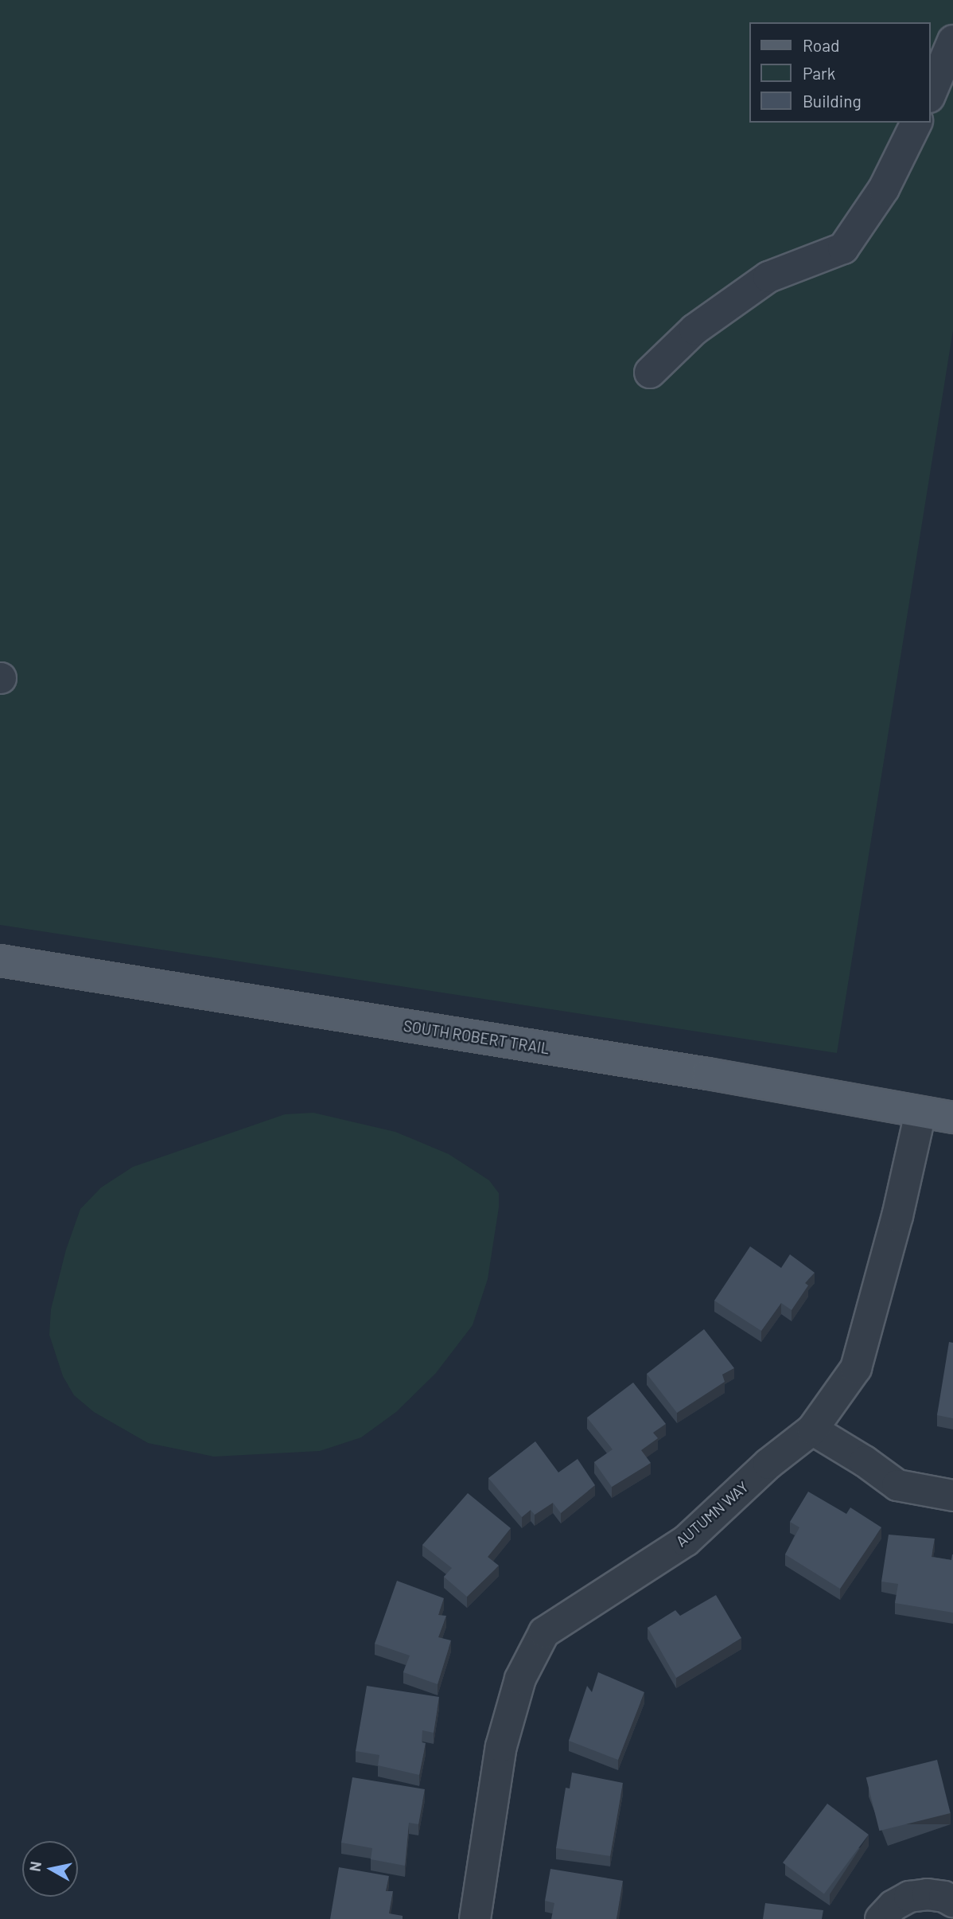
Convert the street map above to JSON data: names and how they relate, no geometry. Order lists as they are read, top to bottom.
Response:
{
  "streets": {
    "main road": ["SOUTH ROBERT TRAIL"],
    "street": ["AUTUMN WAY"]
  },
  "crossings": [
    ["SOUTH ROBERT TRAIL", "AUTUMN WAY"]
  ],
  "legend": ["Road", "Park", "Building"],
  "north": "left"
}
